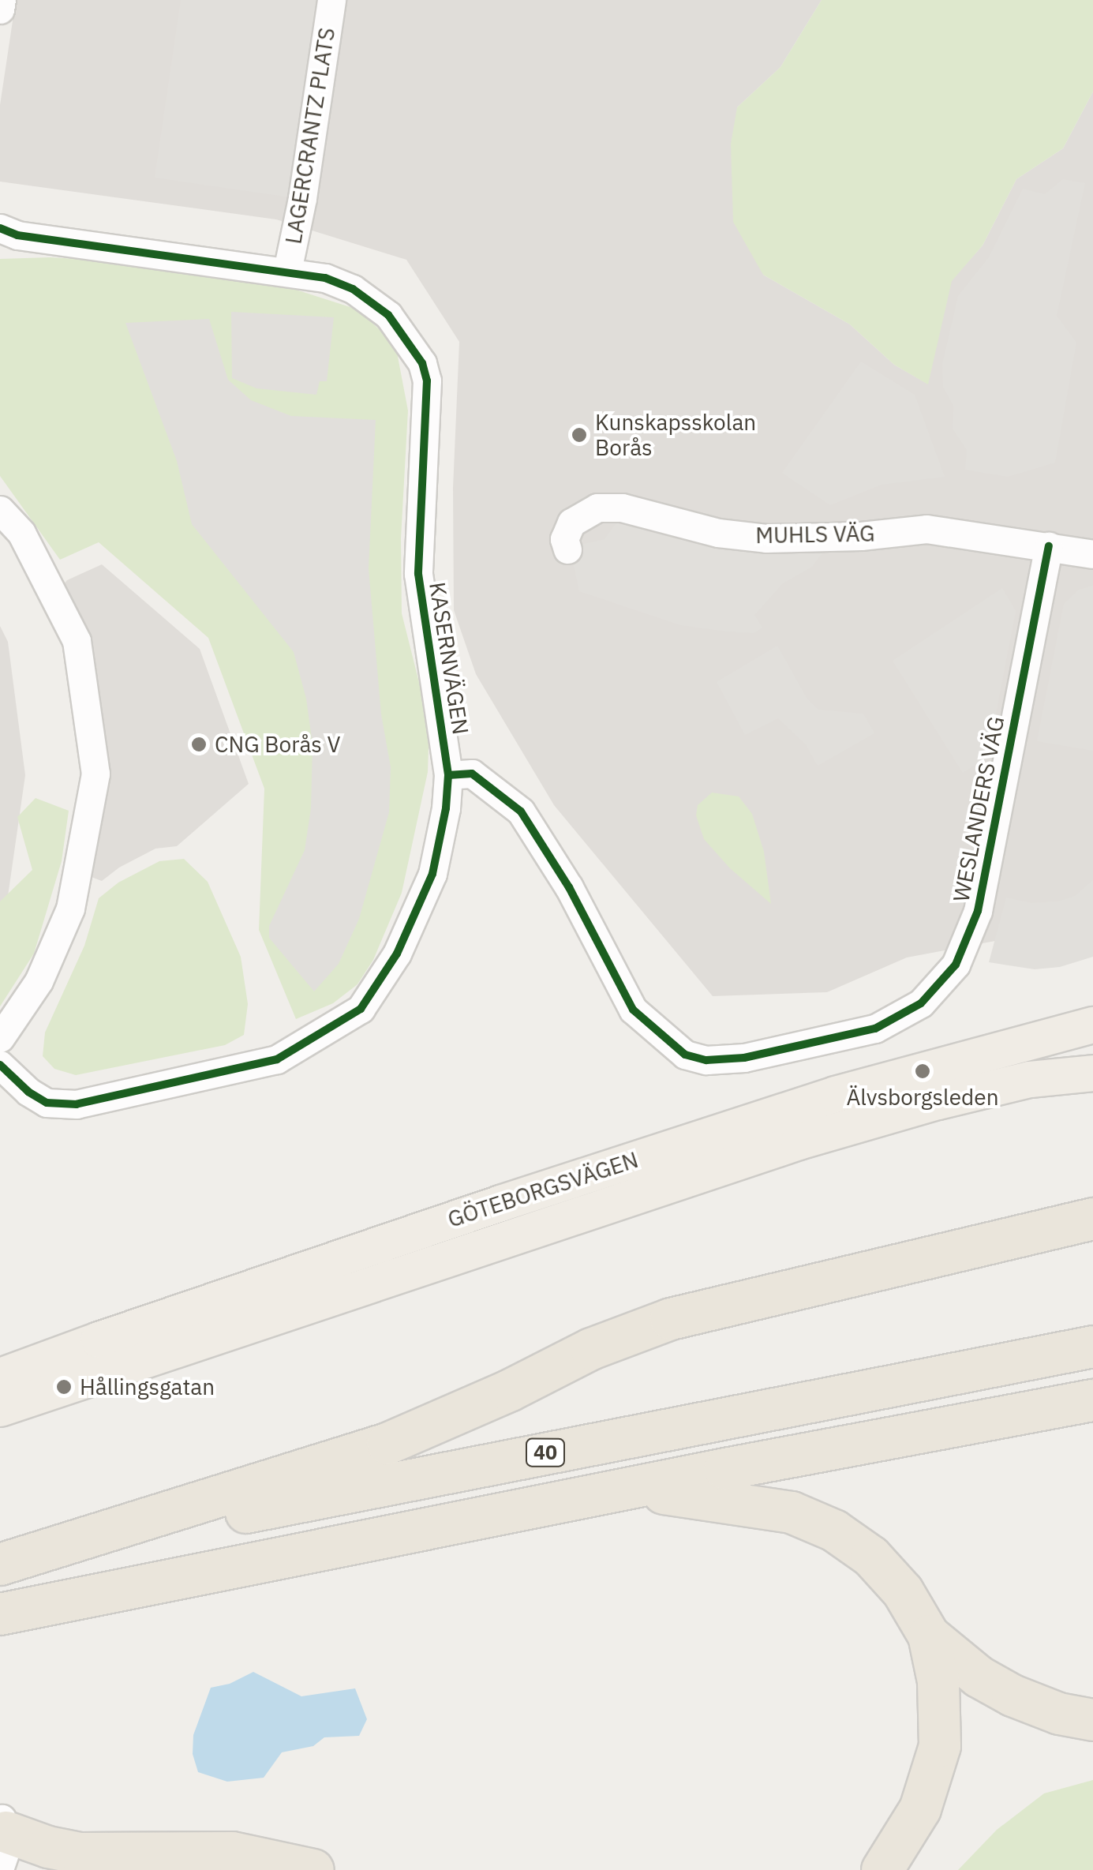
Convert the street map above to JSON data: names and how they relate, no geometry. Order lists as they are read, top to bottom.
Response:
{
  "streets": {
    "highway": ["40"],
    "main road": ["GÖTEBORGSVÄGEN"],
    "street": [
      "LAGERCRANTZ PLATS",
      "MUHLS VÄG",
      "KASERNVÄGEN",
      "WESLANDERS VÄG"
    ]
  },
  "crossings": [
    ["LAGERCRANTZ PLATS", "KASERNVÄGEN"],
    ["MUHLS VÄG", "WESLANDERS VÄG"],
    ["KASERNVÄGEN", "WESLANDERS VÄG"]
  ],
  "places": [
    "Kunskapsskolan Borås",
    "CNG Borås V",
    "Älvsborgsleden",
    "Hållingsgatan"
  ]
}
